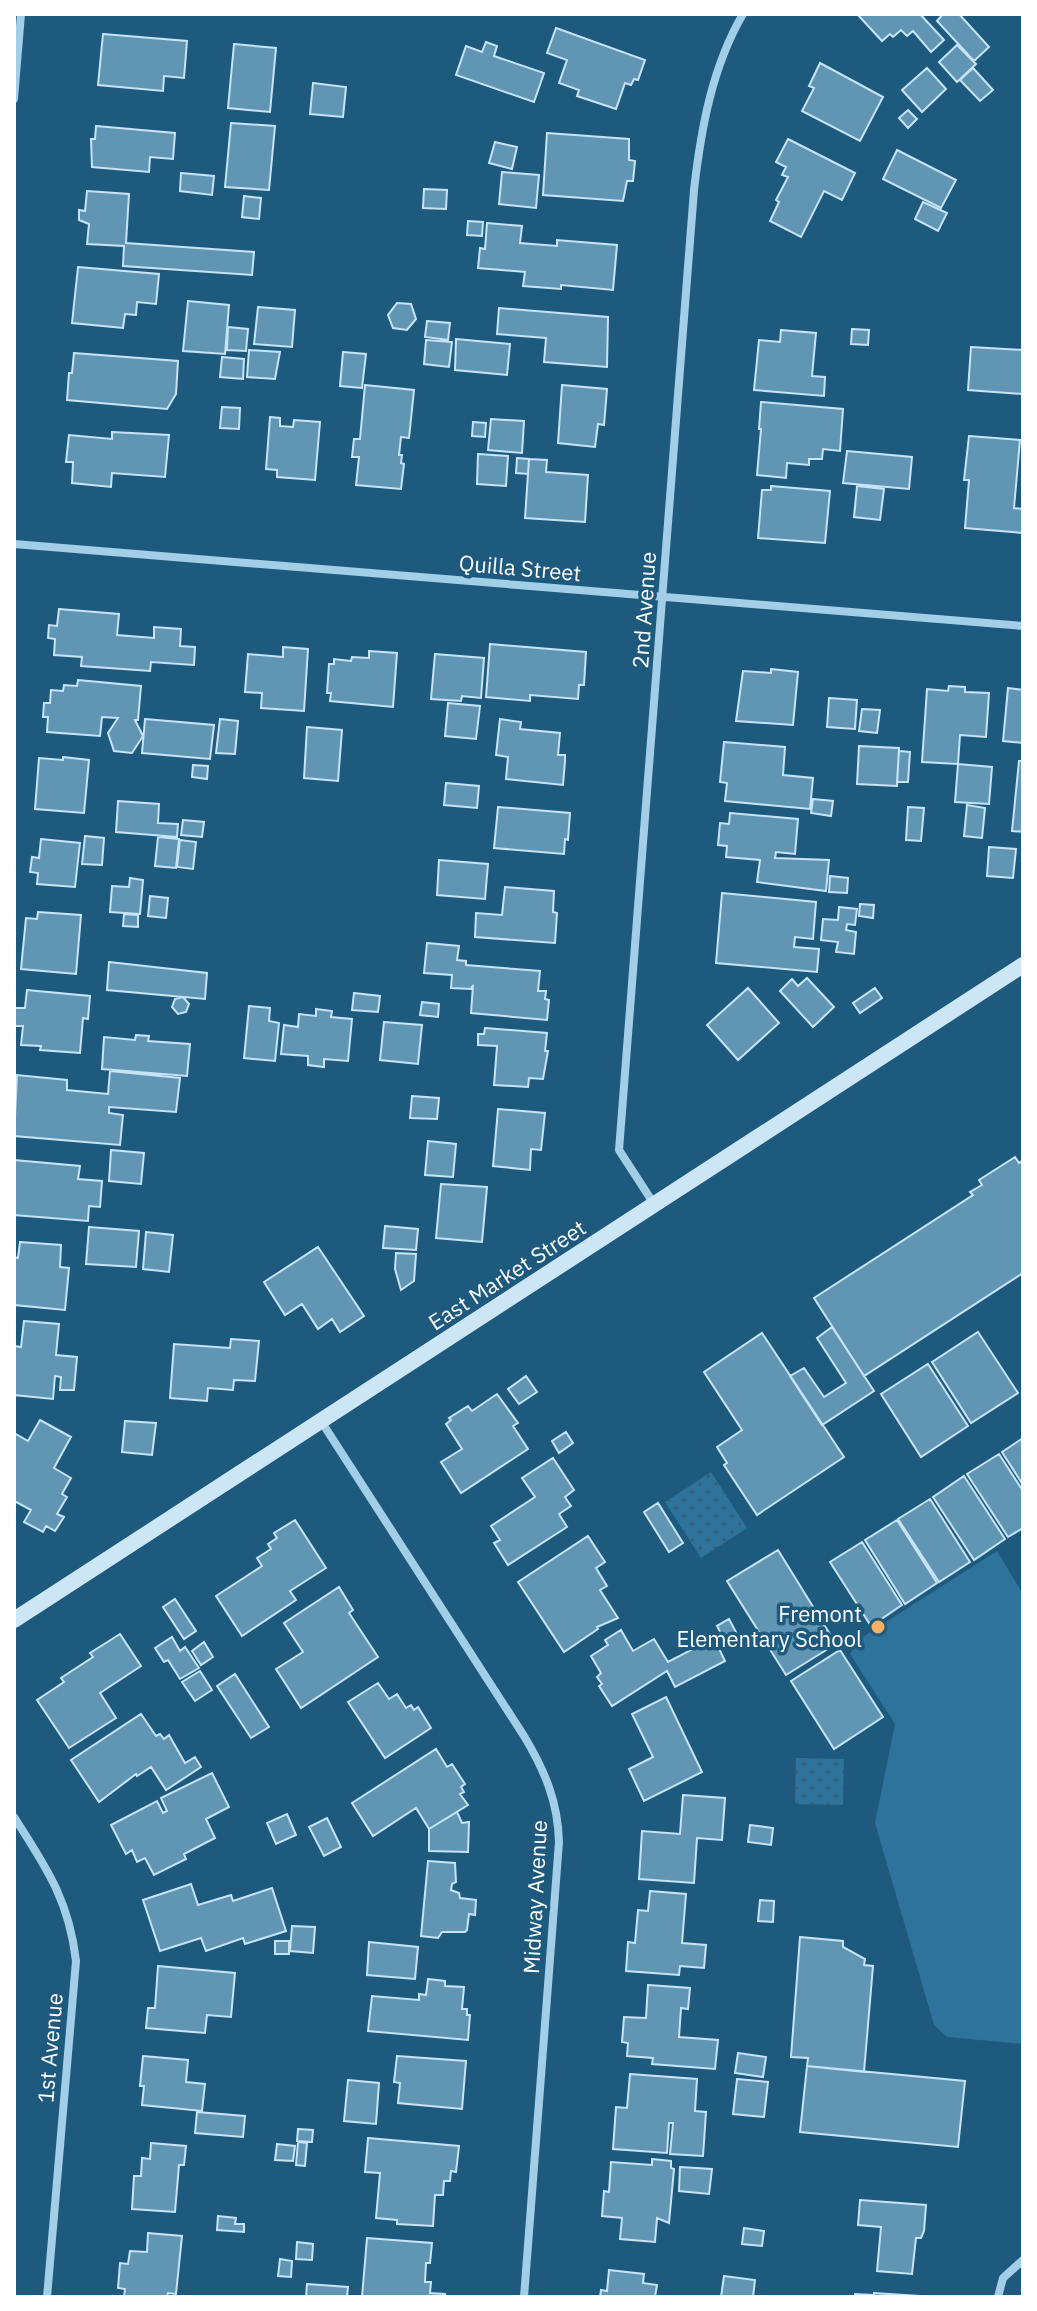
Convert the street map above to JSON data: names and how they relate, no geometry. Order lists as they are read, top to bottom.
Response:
{
  "streets": {
    "main road": ["East Market Street"],
    "street": [
      "Quilla Street",
      "2nd Avenue",
      "Midway Avenue",
      "1st Avenue"
    ]
  },
  "crossings": [
    ["Quilla Street", "2nd Avenue"],
    ["2nd Avenue", "East Market Street"],
    ["East Market Street", "Midway Avenue"]
  ],
  "places": ["Fremont Elementary School"]
}
